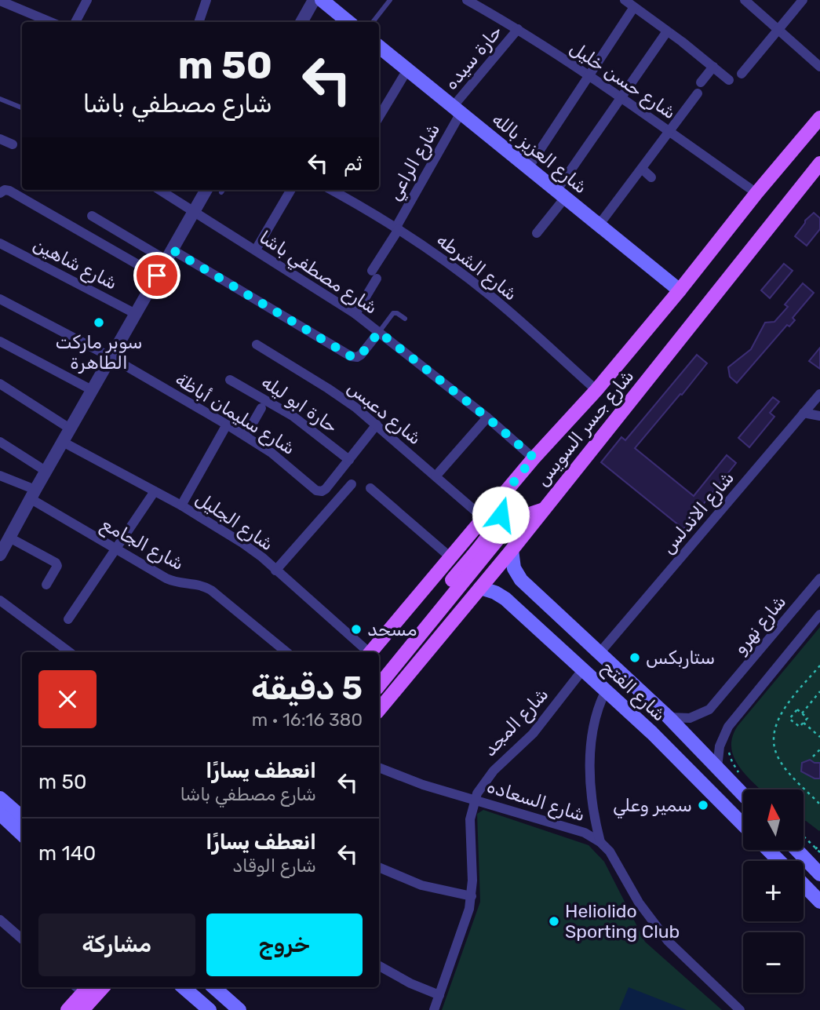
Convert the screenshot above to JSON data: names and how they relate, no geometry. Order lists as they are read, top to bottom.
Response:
{
  "streets": {
    "main road": ["شارع العزيز بالله", "شارع جسر السويس", "شارع الفتح"],
    "street": [
      "حارة سيده",
      "شارع حسن خليل",
      "شارع الراعي",
      "شارع شاهين",
      "شارع الشرطه",
      "شارع مصطفي باشا",
      "حارة ابو ليله",
      "شارع دعبس",
      "شارع سليمان أباظة",
      "شارع الاندلس",
      "شارع الجليل",
      "شارع الجامع",
      "شارع نهرو",
      "شارع المجد",
      "شارع السعاده"
    ]
  },
  "crossings": [
    ["حارة سيده", "شارع حسن خليل"],
    ["حارة سيده", "شارع العزيز بالله"],
    ["حارة سيده", "شارع الراعي"],
    ["شارع حسن خليل", "شارع جسر السويس"],
    ["شارع العزيز بالله", "شارع الراعي"],
    ["شارع العزيز بالله", "شارع جسر السويس"],
    ["شارع الراعي", "شارع الشرطه"],
    ["شارع الراعي", "شارع مصطفي باشا"],
    ["شارع الشرطه", "شارع جسر السويس"],
    ["شارع مصطفي باشا", "شارع جسر السويس"],
    ["حارة ابو ليله", "شارع سليمان أباظة"],
    ["شارع دعبس", "شارع سليمان أباظة"],
    ["شارع دعبس", "شارع جسر السويس"],
    ["شارع جسر السويس", "شارع الفتح"],
    ["شارع الاندلس", "شارع الفتح"],
    ["شارع نهرو", "شارع الفتح"],
    ["شارع الفتح", "شارع المجد"],
    ["شارع المجد", "شارع السعاده"]
  ],
  "places": [
    "سوبر ماركت الطاهرة",
    "مسحد",
    "ستاربكس",
    "سمير وعلي",
    "Heliolido Sporting Club"
  ],
  "north": "top",
  "page": {
    "turn": ["50 m", "شارع مصطفي باشا"],
    "then": "ثم",
    "heading": ["5 دقيقة", "380 m · 16:16"],
    "list": [
      {
        "name": "انعطف يسارًا",
        "note": "شارع مصطفي باشا",
        "value": "50 m"
      },
      {
        "name": "انعطف يسارًا",
        "note": "شارع الوقاد",
        "value": "140 m"
      }
    ],
    "map_buttons": ["+", "−"],
    "buttons": ["خروج", "مشاركة"]
  }
}
